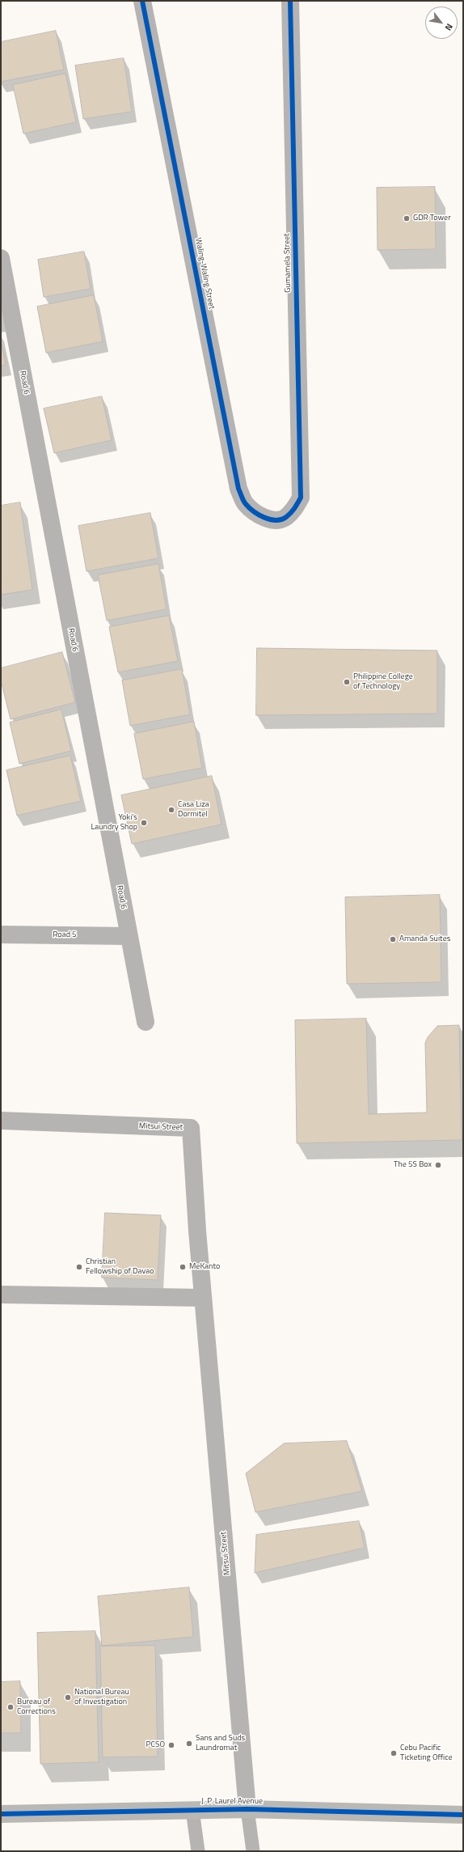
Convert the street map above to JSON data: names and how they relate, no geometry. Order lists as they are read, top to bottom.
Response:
{
  "streets": {
    "main road": ["J. P. Laurel Avenue"],
    "street": [
      "Gumamela Street",
      "Waling-Waling Street",
      "Road 6",
      "Road 5",
      "Mitsui Street"
    ]
  },
  "crossings": [
    ["Gumamela Street", "Waling-Waling Street"],
    ["Road 6", "Road 5"],
    ["Mitsui Street", "J. P. Laurel Avenue"]
  ],
  "places": [
    "GDR Tower",
    "Philippine College of Technology",
    "Casa Liza Dormitel",
    "Yoki's Laundry Shop",
    "Amanda Suites",
    "The 5S Box",
    "Christian Fellowship of Davao",
    "MeKanto",
    "National Bureau of Investigation",
    "Bureau of Corrections",
    "Sans and Suds Laundromat",
    "PCSO",
    "Cebu Pacific Ticketing Office"
  ],
  "north": "bottom right"
}
